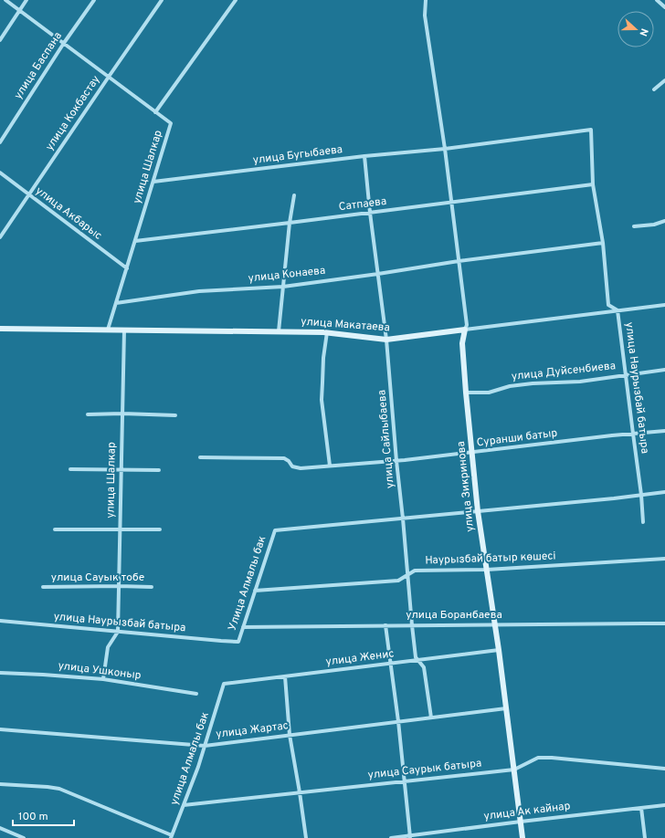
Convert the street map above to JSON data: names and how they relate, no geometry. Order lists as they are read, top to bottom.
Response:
{
  "streets": {
    "street": [
      "улица Баспана",
      "улица Кокбастау",
      "улица Бугыбаева",
      "улица Шалкар",
      "Сатпаева",
      "улица Акбарыс",
      "улица Конаева",
      "улица Макатаева",
      "улица Дуйсенбиева",
      "улица Наурызбай батыра",
      "Суранши батыр",
      "улица Сайлыбаева",
      "улица Зикринова",
      "Наурызбай батыр көшесі",
      "улица Сауык тобе",
      "Улица Алмалы бак",
      "улица Боранбаева",
      "улица Женис",
      "улица Ушконыр",
      "улица Жартас",
      "улица Алмалы бак",
      "улица Саурык батыра",
      "улица Ак кайнар"
    ]
  },
  "crossings": [
    ["улица Баспана", "улица Шалкар"],
    ["улица Кокбастау", "улица Шалкар"],
    ["улица Кокбастау", "улица Акбарыс"],
    ["улица Бугыбаева", "улица Шалкар"],
    ["улица Бугыбаева", "улица Наурызбай батыра"],
    ["улица Бугыбаева", "улица Сайлыбаева"],
    ["улица Бугыбаева", "улица Зикринова"],
    ["улица Шалкар", "Сатпаева"],
    ["улица Шалкар", "улица Акбарыс"],
    ["улица Шалкар", "улица Конаева"],
    ["улица Шалкар", "улица Макатаева"],
    ["улица Шалкар", "улица Наурызбай батыра"],
    ["улица Шалкар", "улица Сауык тобе"],
    ["Сатпаева", "улица Наурызбай батыра"],
    ["Сатпаева", "улица Сайлыбаева"],
    ["Сатпаева", "улица Зикринова"],
    ["улица Конаева", "улица Наурызбай батыра"],
    ["улица Конаева", "улица Сайлыбаева"],
    ["улица Конаева", "улица Зикринова"],
    ["улица Макатаева", "улица Наурызбай батыра"],
    ["улица Макатаева", "улица Сайлыбаева"],
    ["улица Макатаева", "улица Зикринова"],
    ["улица Дуйсенбиева", "улица Наурызбай батыра"],
    ["улица Дуйсенбиева", "улица Зикринова"],
    ["улица Наурызбай батыра", "Суранши батыр"],
    ["улица Наурызбай батыра", "Улица Алмалы бак"],
    ["Суранши батыр", "улица Сайлыбаева"],
    ["Суранши батыр", "улица Зикринова"],
    ["улица Сайлыбаева", "Наурызбай батыр көшесі"],
    ["улица Сайлыбаева", "Улица Алмалы бак"],
    ["улица Сайлыбаева", "улица Боранбаева"],
    ["улица Сайлыбаева", "улица Женис"],
    ["улица Сайлыбаева", "улица Жартас"],
    ["улица Зикринова", "Наурызбай батыр көшесі"],
    ["улица Зикринова", "улица Боранбаева"],
    ["улица Зикринова", "улица Женис"],
    ["улица Зикринова", "улица Жартас"],
    ["улица Зикринова", "улица Саурык батыра"],
    ["улица Зикринова", "улица Ак кайнар"],
    ["Наурызбай батыр көшесі", "Улица Алмалы бак"],
    ["Улица Алмалы бак", "улица Боранбаева"],
    ["улица Женис", "улица Алмалы бак"],
    ["улица Жартас", "улица Алмалы бак"],
    ["улица Алмалы бак", "улица Саурык батыра"]
  ],
  "scale_bar": "100 m",
  "north": "right"
}
